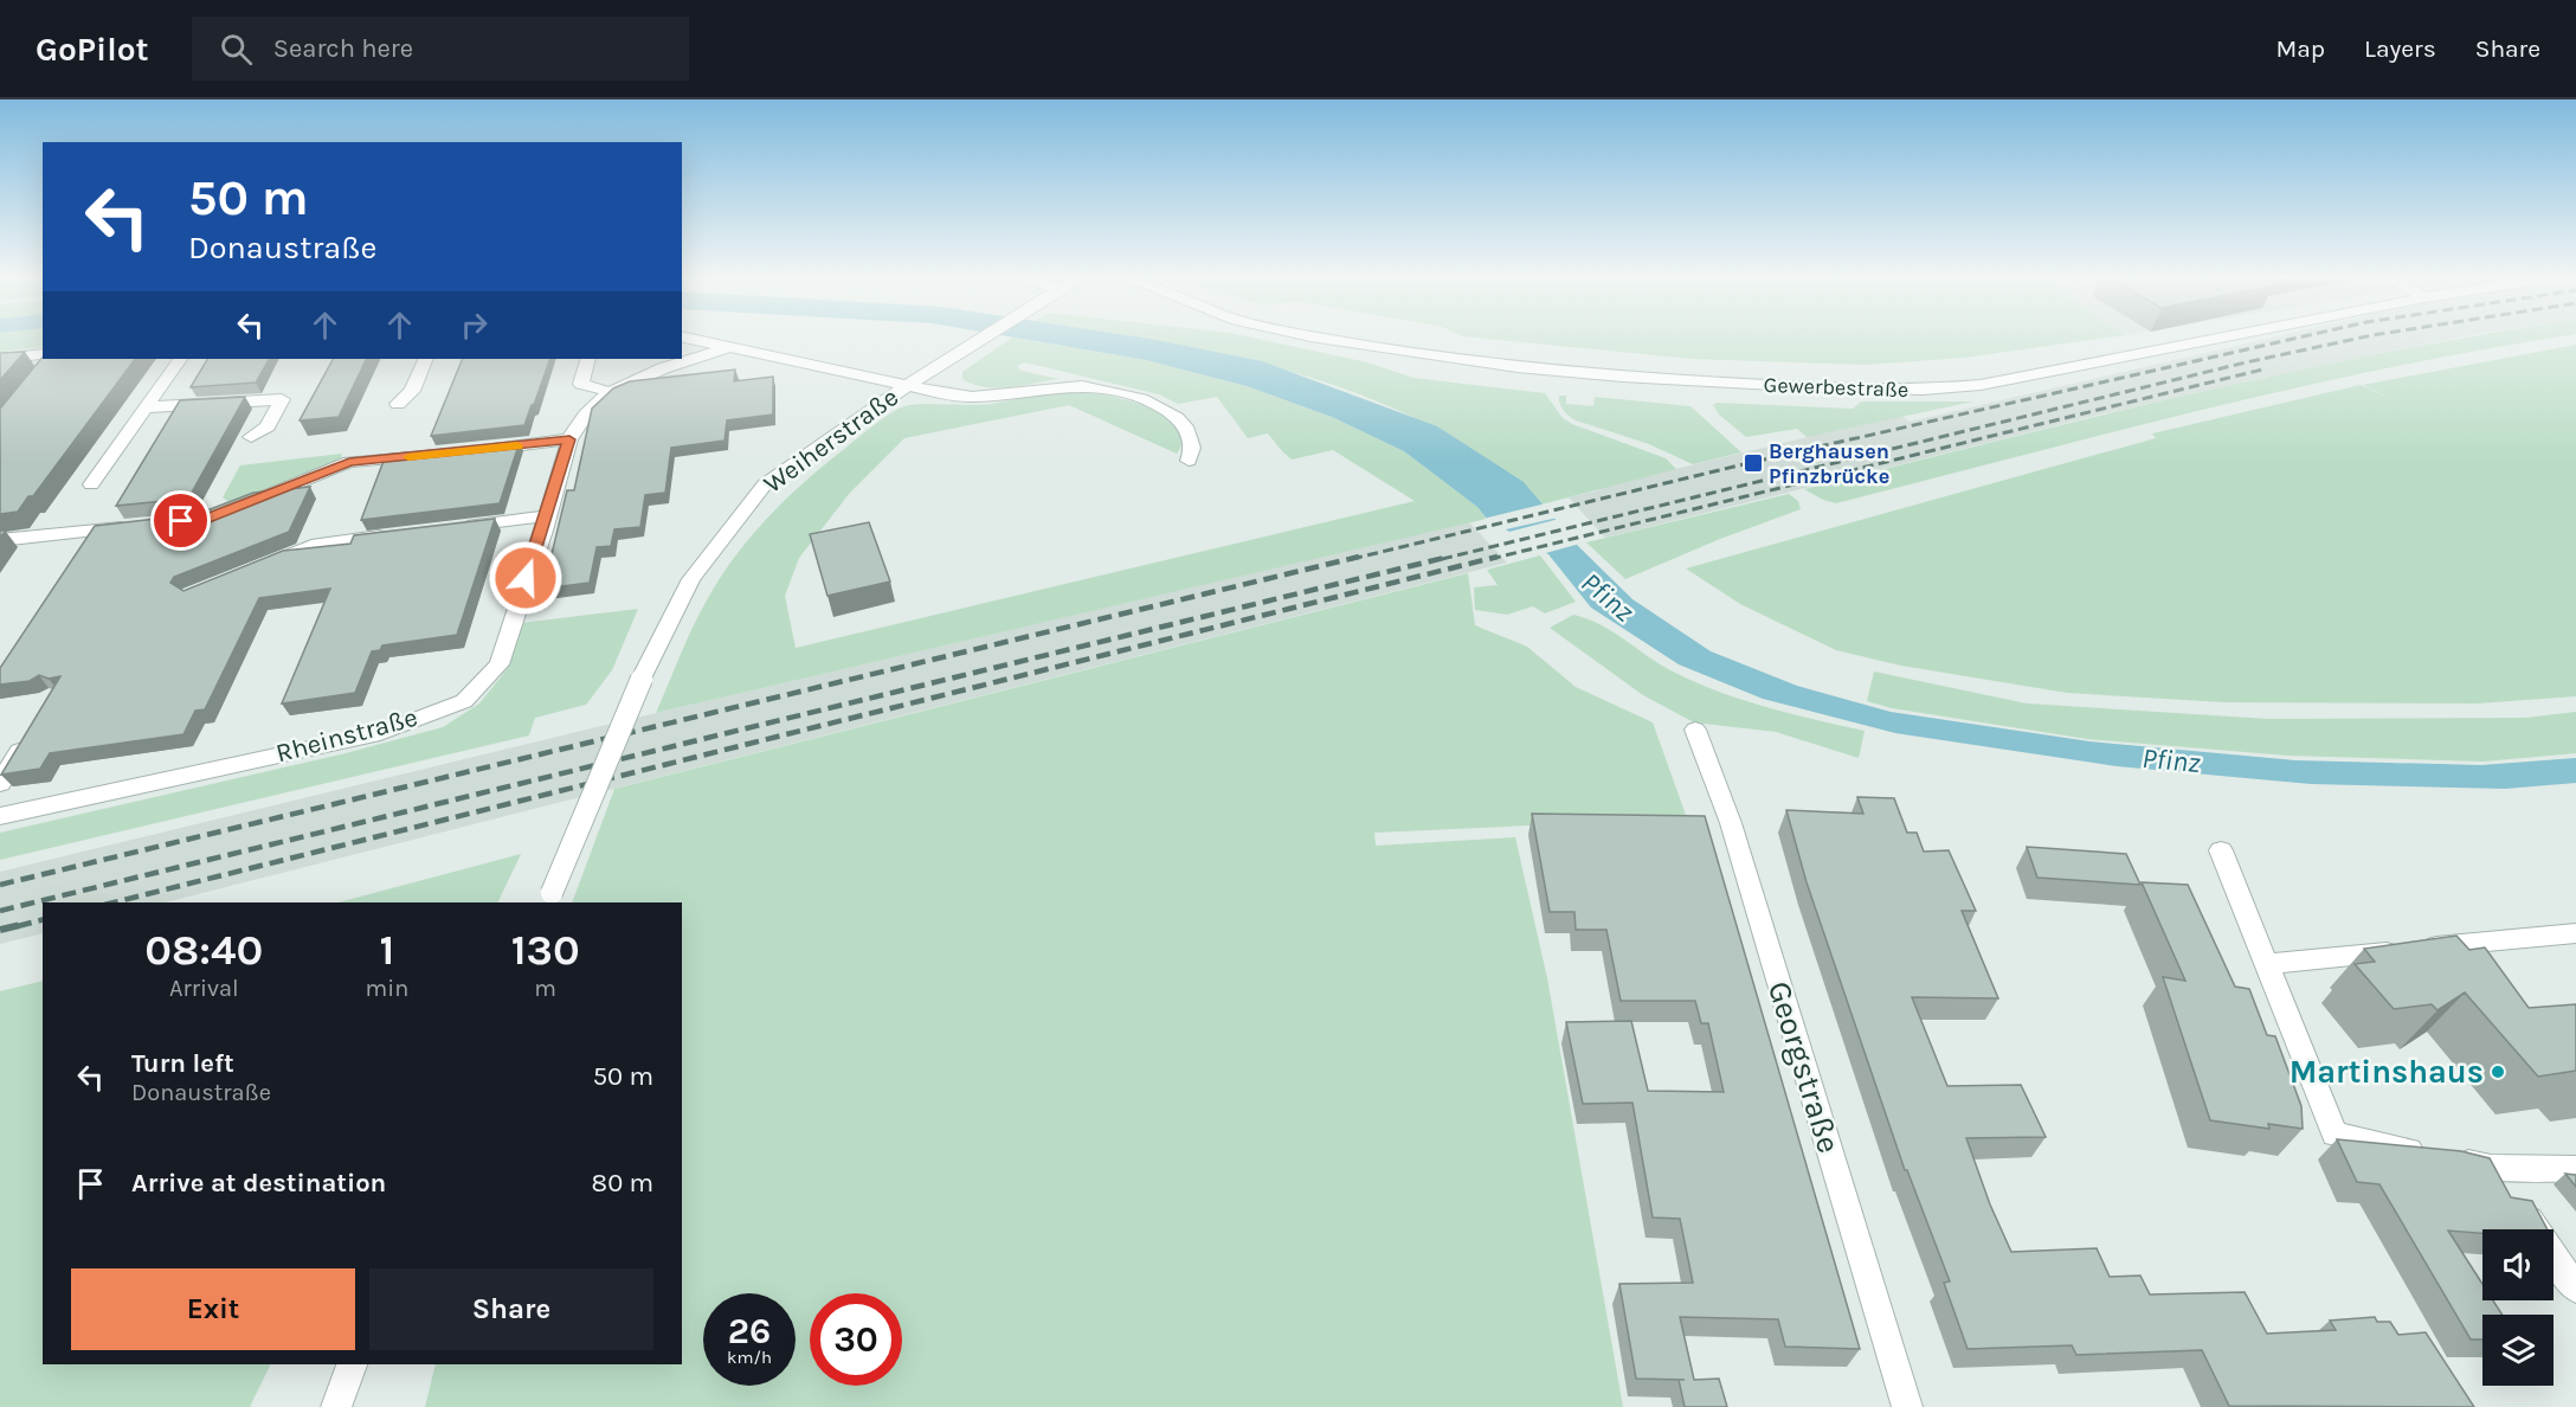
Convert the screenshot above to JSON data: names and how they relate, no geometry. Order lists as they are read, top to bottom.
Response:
{
  "streets": {
    "street": [
      "Gewerbestraße",
      "Weiherstraße",
      "Rheinstraße",
      "Georgstraße"
    ]
  },
  "water": ["Pfinz"],
  "places": {
    "transit": ["Berghausen Pfinzbrücke"],
    "other": ["Martinshaus"]
  },
  "page": {
    "header": "GoPilot",
    "search": "Search here",
    "nav": ["Map", "Layers", "Share"],
    "turn": ["50 m", "Donaustraße"],
    "eta": [
      "08:40",
      "Arrival",
      "1",
      "min",
      "130",
      "m"
    ],
    "list": [
      {
        "name": "Turn left",
        "note": "Donaustraße",
        "value": "50 m"
      },
      {
        "name": "Arrive at destination",
        "value": "80 m"
      }
    ],
    "buttons": ["Exit", "Share"],
    "speed": "26 km/h",
    "limit": "30"
  }
}
